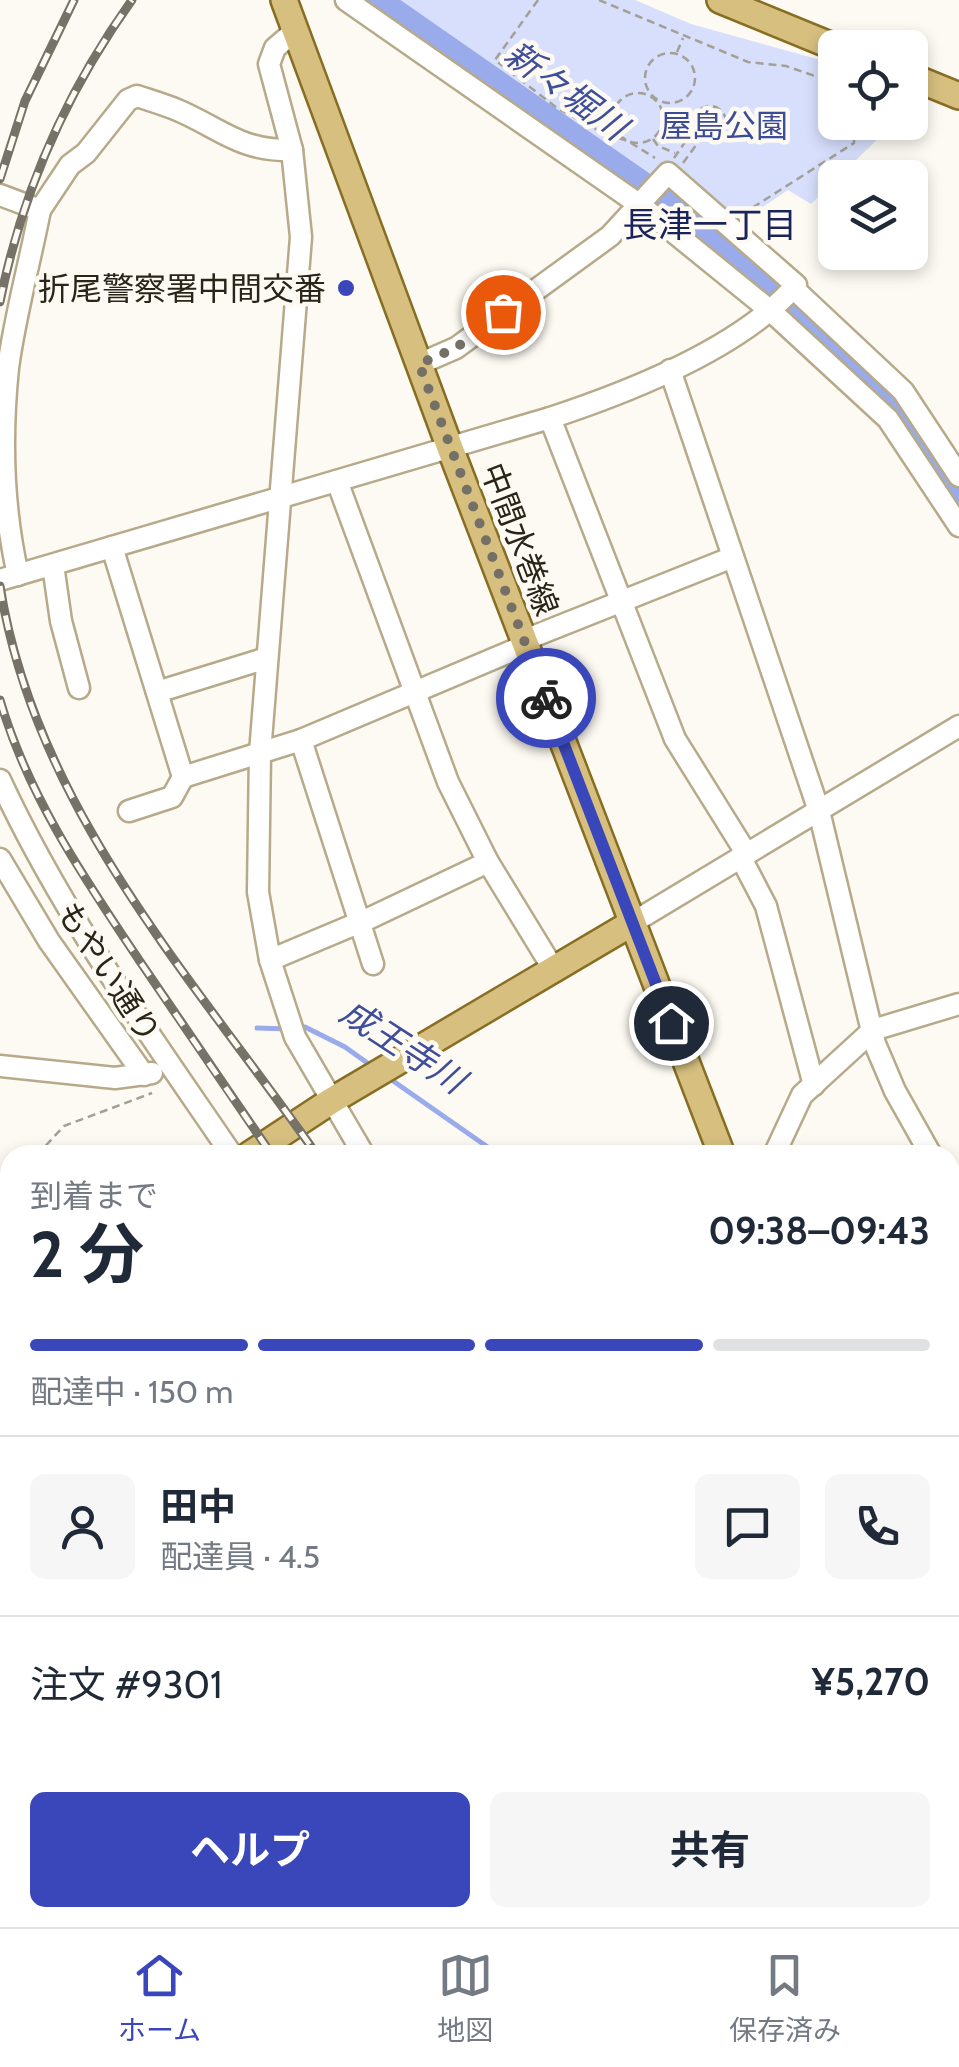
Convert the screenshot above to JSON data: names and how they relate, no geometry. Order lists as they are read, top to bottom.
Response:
{
  "streets": {
    "main road": ["中間水巻線"],
    "street": ["もやい通り"]
  },
  "districts": ["長津一丁目"],
  "water": ["新々堀川", "成王寺川"],
  "parks": ["屋島公園"],
  "places": ["折尾警察署中間交番"],
  "page": {
    "heading": ["2 分", "到着まで", "09:38–09:43"],
    "panel": [
      "田中",
      "配達員 · 4.5",
      "注文 #9301",
      "¥5,270"
    ],
    "bar": "配達中 · 150 m",
    "buttons": ["ヘルプ", "共有"],
    "tabs": ["ホーム", "地図", "保存済み"]
  }
}
